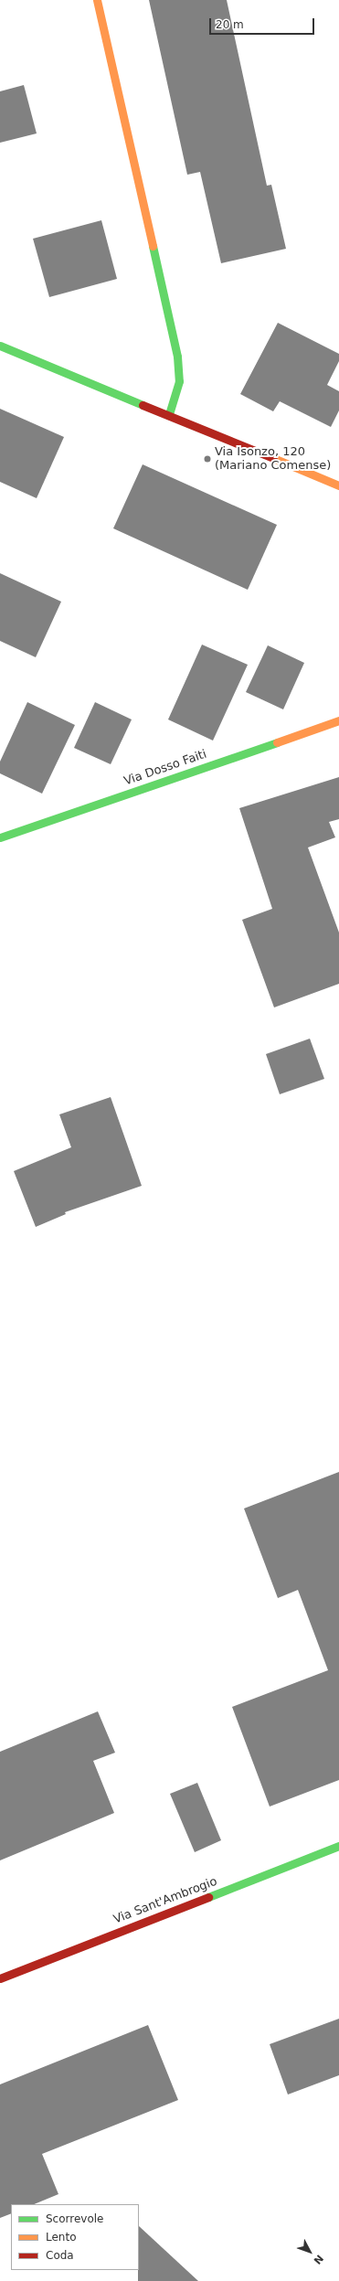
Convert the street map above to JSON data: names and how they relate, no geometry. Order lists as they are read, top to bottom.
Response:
{
  "streets": {
    "street": ["Via Dosso Faiti", "Via Sant'Ambrogio"]
  },
  "places": ["Via Isonzo, 120 (Mariano Comense)"],
  "legend": ["Scorrevole", "Lento", "Coda"],
  "scale_bar": "20 m",
  "north": "bottom right"
}
